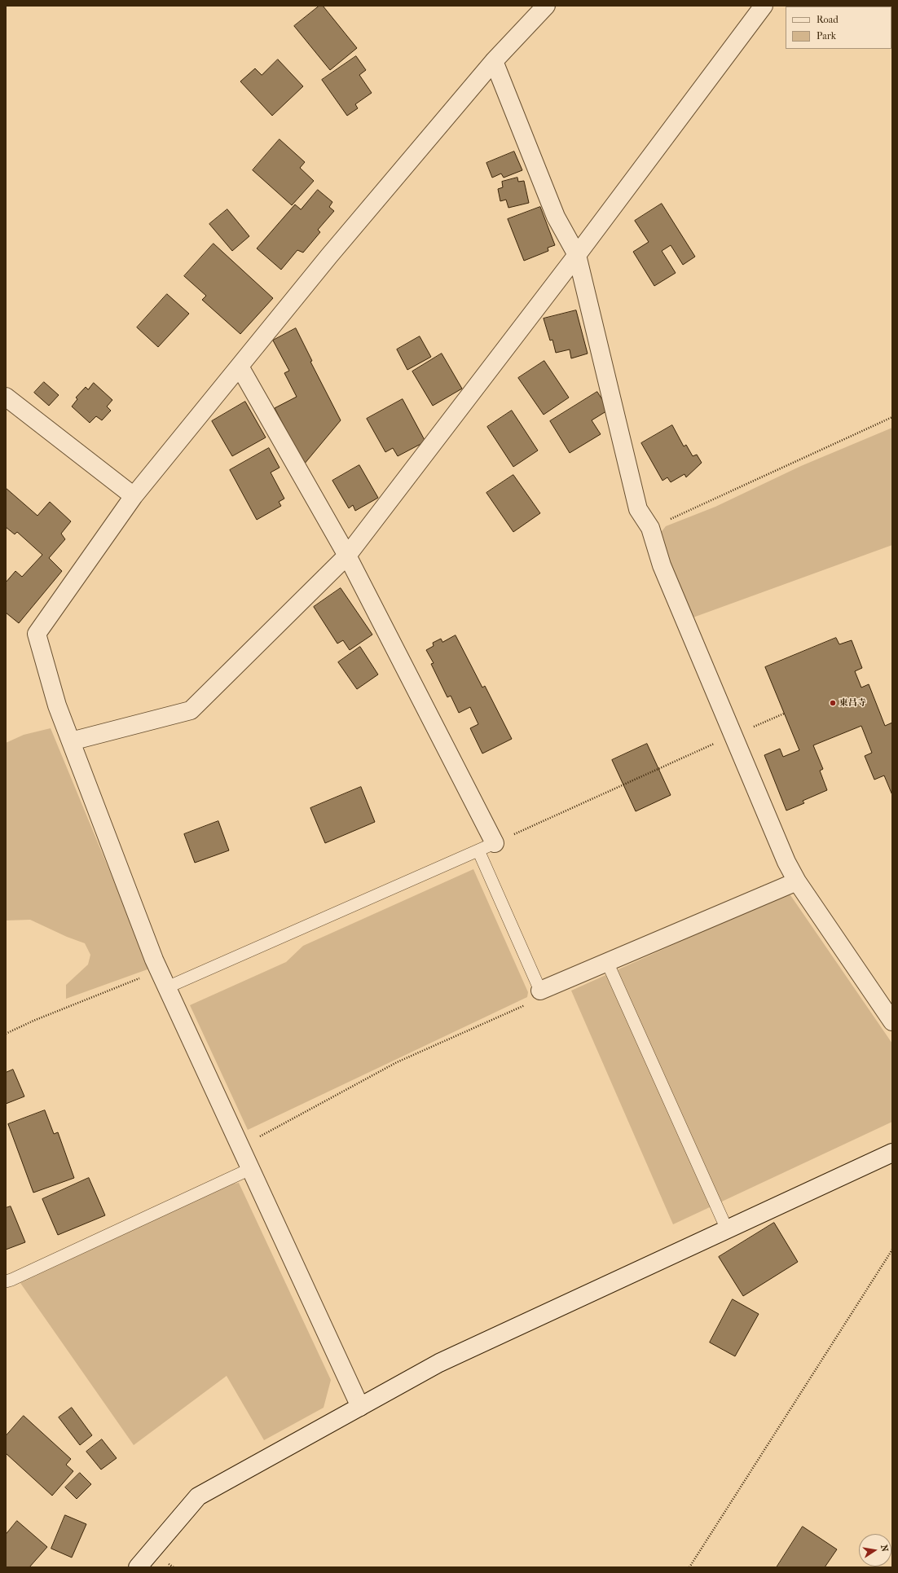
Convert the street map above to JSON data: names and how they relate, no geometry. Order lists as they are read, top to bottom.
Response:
{
  "places": ["東昌寺"],
  "legend": ["Road", "Park"],
  "north": "right"
}
